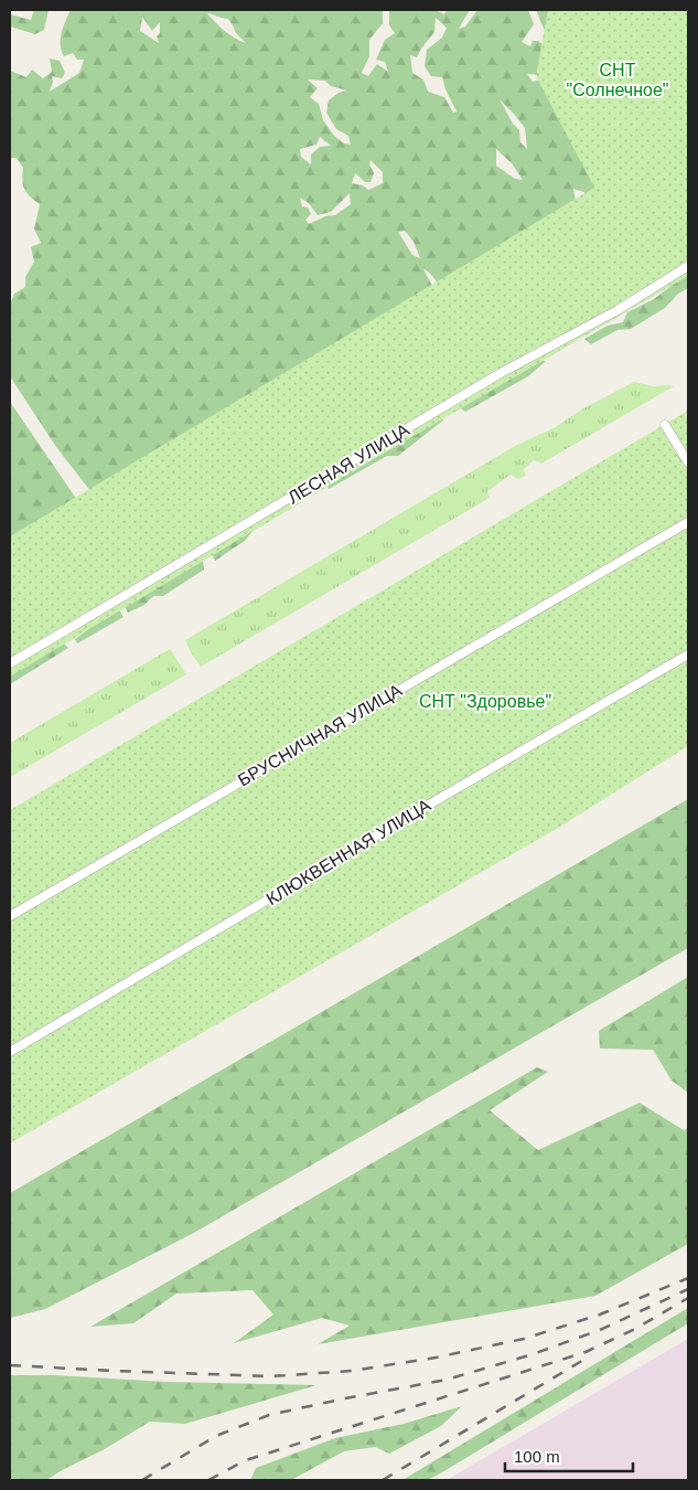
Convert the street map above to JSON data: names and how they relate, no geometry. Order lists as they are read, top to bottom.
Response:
{
  "streets": {
    "street": ["ЛЕСНАЯ УЛИЦА", "БРУСНИЧНАЯ УЛИЦА", "КЛЮКВЕННАЯ УЛИЦА"]
  },
  "parks": ["СНТ \"Солнечное\"", "СНТ \"Здоровье\""],
  "scale_bar": "100 m"
}
